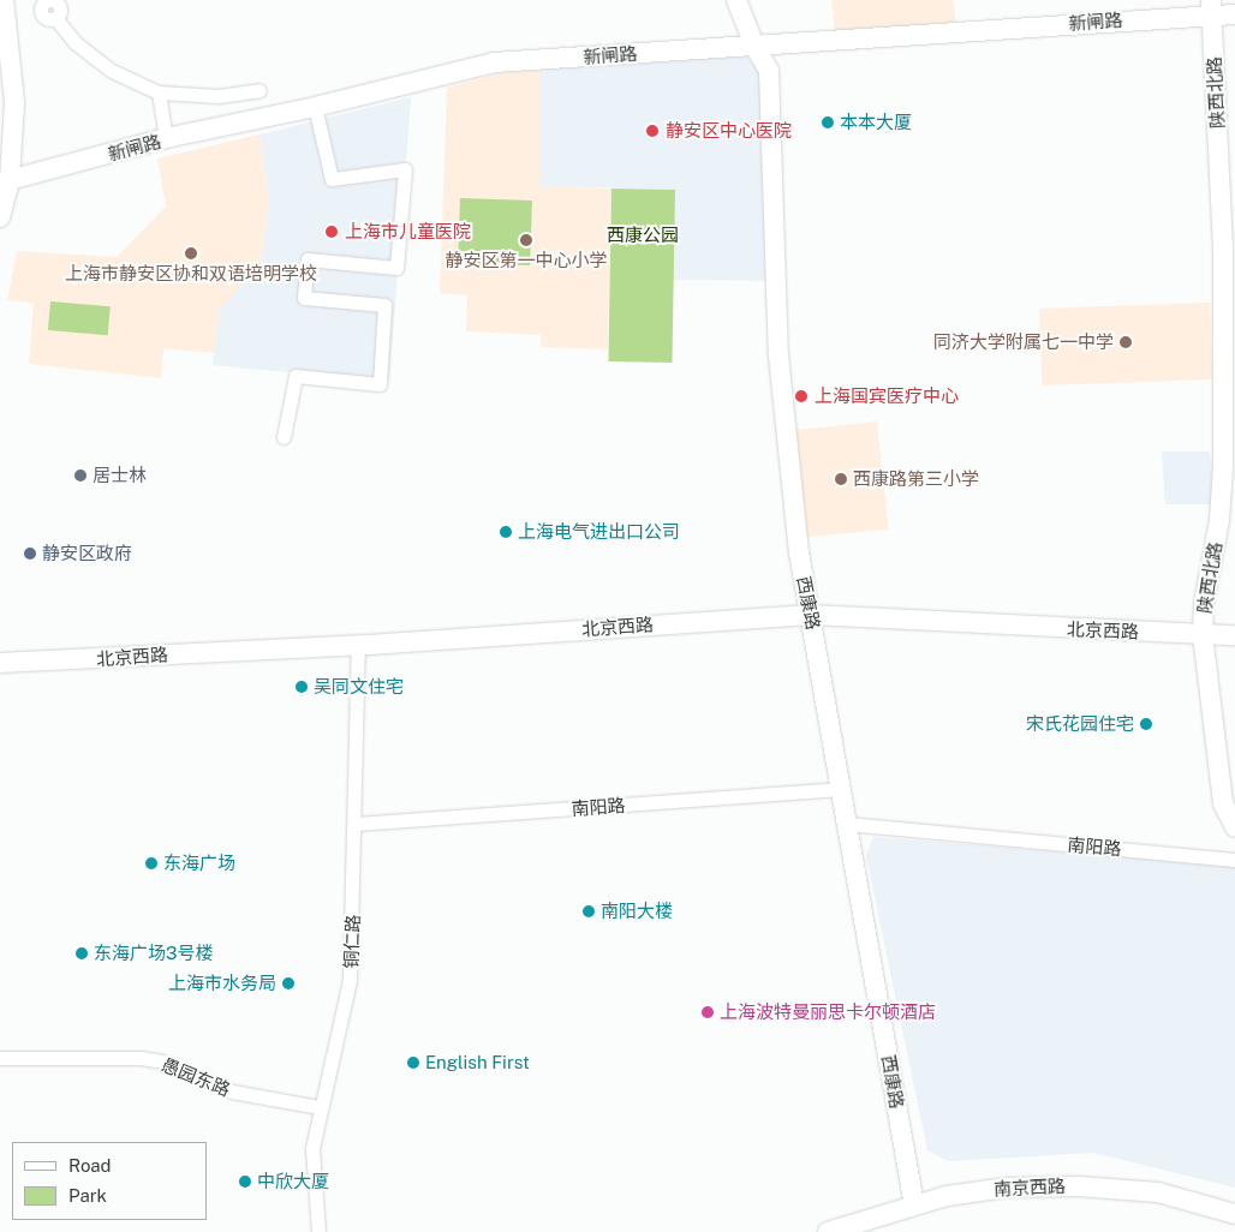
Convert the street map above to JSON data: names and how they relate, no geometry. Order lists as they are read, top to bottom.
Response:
{
  "streets": {
    "main road": [
      "新闸路",
      "陕西北路",
      "西康路",
      "北京西路",
      "南京西路"
    ],
    "street": ["南阳路", "铜仁路", "愚园东路"]
  },
  "crossings": [
    ["新闸路", "陕西北路"],
    ["新闸路", "西康路"],
    ["陕西北路", "北京西路"],
    ["西康路", "北京西路"],
    ["西康路", "南阳路"],
    ["西康路", "南京西路"],
    ["北京西路", "铜仁路"],
    ["南阳路", "铜仁路"],
    ["铜仁路", "愚园东路"]
  ],
  "parks": ["西康公园"],
  "places": [
    "本本大厦",
    "静安区中心医院",
    "上海市儿童医院",
    "静安区第一中心小学",
    "上海市静安区协和双语培明学校",
    "同济大学附属七一中学",
    "上海国宾医疗中心",
    "居士林",
    "西康路第三小学",
    "上海电气进出口公司",
    "静安区政府",
    "吴同文住宅",
    "宋氏花园住宅",
    "东海广场",
    "南阳大楼",
    "东海广场3号楼",
    "上海市水务局",
    "上海波特曼丽思卡尔顿酒店",
    "English First",
    "中欣大厦"
  ],
  "legend": ["Road", "Park"]
}
